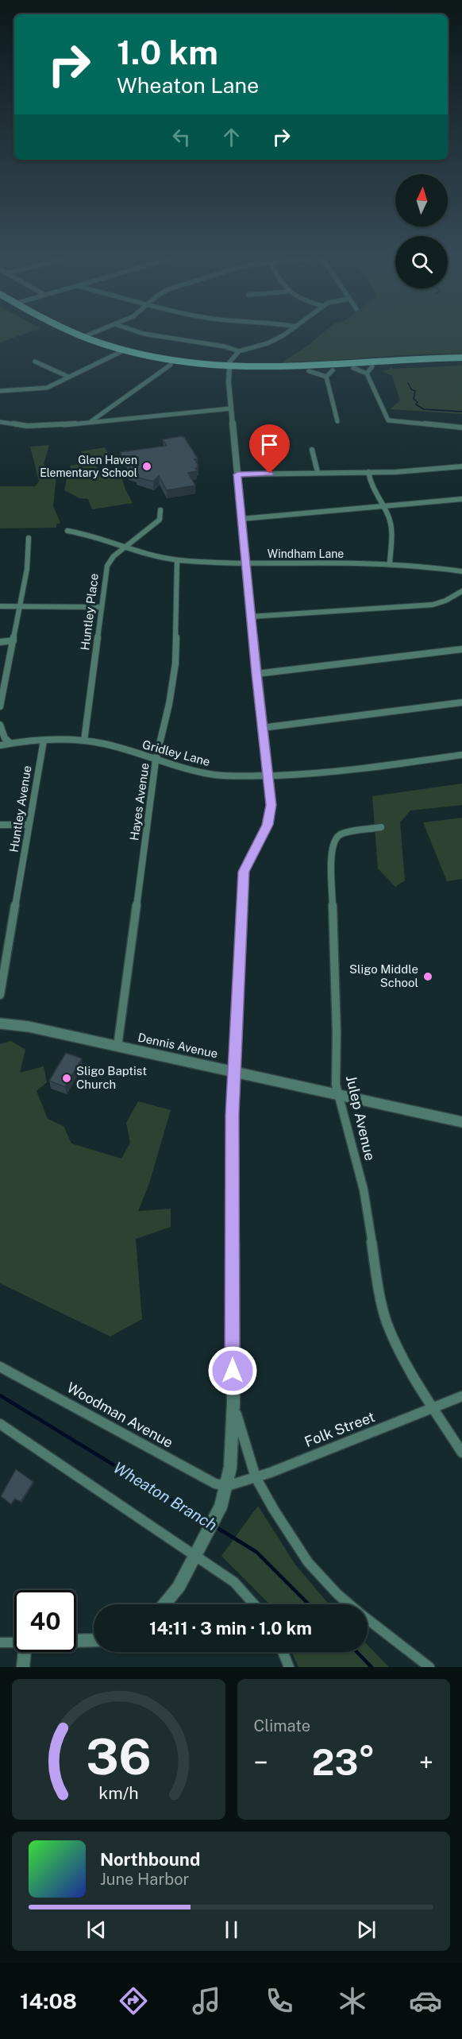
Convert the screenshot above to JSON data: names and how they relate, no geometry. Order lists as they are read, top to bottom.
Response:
{
  "streets": {
    "street": [
      "Windham Lane",
      "Huntley Place",
      "Gridley Lane",
      "Hayes Avenue",
      "Huntley Avenue",
      "Dennis Avenue",
      "Julep Avenue",
      "Woodman Avenue",
      "Folk Street"
    ]
  },
  "crossings": [
    ["Windham Lane", "Huntley Place"],
    ["Windham Lane", "Hayes Avenue"],
    ["Huntley Place", "Gridley Lane"],
    ["Gridley Lane", "Hayes Avenue"],
    ["Gridley Lane", "Huntley Avenue"],
    ["Hayes Avenue", "Dennis Avenue"],
    ["Dennis Avenue", "Julep Avenue"],
    ["Julep Avenue", "Folk Street"],
    ["Woodman Avenue", "Folk Street"]
  ],
  "water": ["Wheaton Branch"],
  "places": ["Glen Haven Elementary School", "Sligo Middle School", "Sligo Baptist Church"],
  "north": "top",
  "page": {
    "turn": ["1.0 km", "Wheaton Lane"],
    "limit": "40",
    "trip": "14:11 · 3 min · 1.0 km",
    "tile": "Climate",
    "heat": ["−", "23°", "+"],
    "song": ["Northbound", "June Harbor"],
    "tabs": "14:08",
    "gauge": ["36", "km/h"]
  }
}
